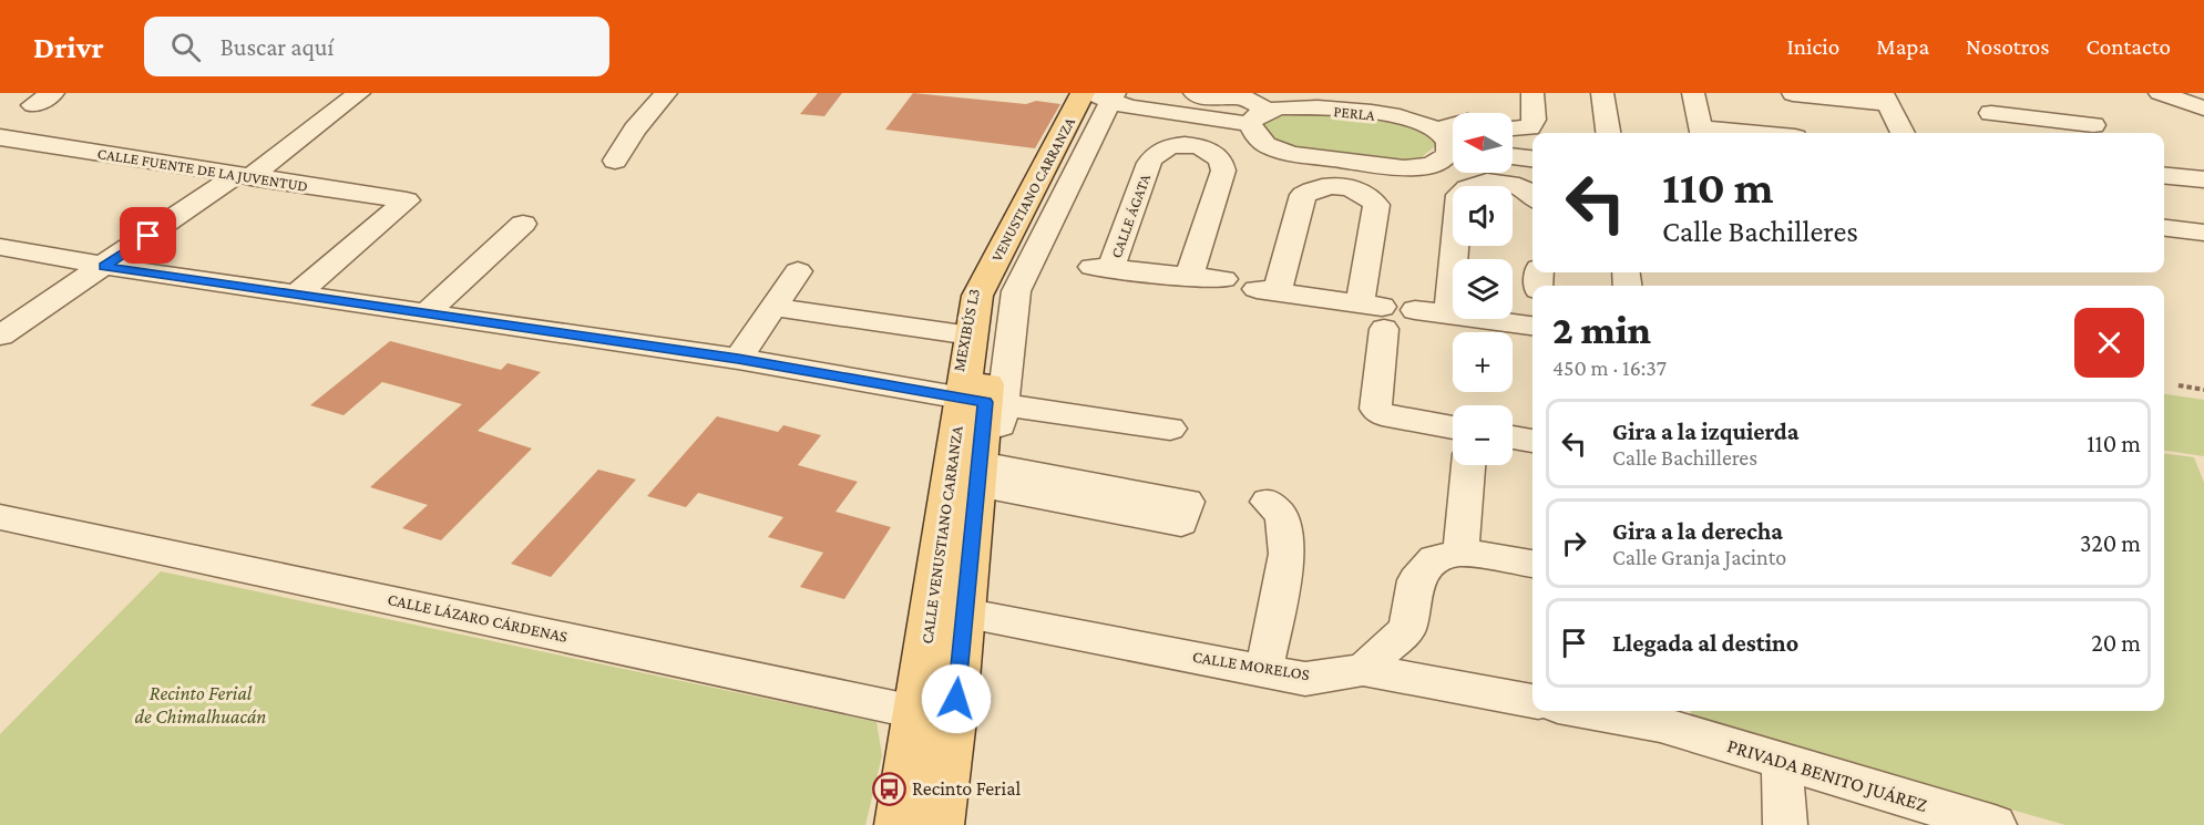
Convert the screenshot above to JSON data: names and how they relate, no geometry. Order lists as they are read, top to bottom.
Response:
{
  "streets": {
    "main road": ["VENUSTIANO CARRANZA", "CALLE VENUSTIANO CARRANZA"],
    "street": [
      "PERLA",
      "CALLE FUENTE DE LA JUVENTUD",
      "CALLE ÁGATA",
      "MEXIBÚS L3",
      "CALLE LÁZARO CÁRDENAS",
      "CALLE MORELOS",
      "PRIVADA BENITO JUÁREZ"
    ]
  },
  "crossings": [
    ["VENUSTIANO CARRANZA", "MEXIBÚS L3"],
    ["VENUSTIANO CARRANZA", "CALLE VENUSTIANO CARRANZA"],
    ["MEXIBÚS L3", "CALLE VENUSTIANO CARRANZA"],
    ["CALLE VENUSTIANO CARRANZA", "CALLE LÁZARO CÁRDENAS"],
    ["CALLE VENUSTIANO CARRANZA", "CALLE MORELOS"]
  ],
  "parks": ["Recinto Ferial de Chimalhuacán"],
  "places": {
    "bus stop": ["Recinto Ferial"]
  },
  "north": "left",
  "page": {
    "header": "Drivr",
    "search": "Buscar aquí",
    "nav": [
      "Inicio",
      "Mapa",
      "Nosotros",
      "Contacto"
    ],
    "map_buttons": ["+", "−"],
    "turn": ["110 m", "Calle Bachilleres"],
    "heading": ["2 min", "450 m · 16:37"],
    "list": [
      {
        "name": "Gira a la izquierda",
        "note": "Calle Bachilleres",
        "value": "110 m"
      },
      {
        "name": "Gira a la derecha",
        "note": "Calle Granja Jacinto",
        "value": "320 m"
      },
      {
        "name": "Llegada al destino",
        "value": "20 m"
      }
    ]
  }
}
